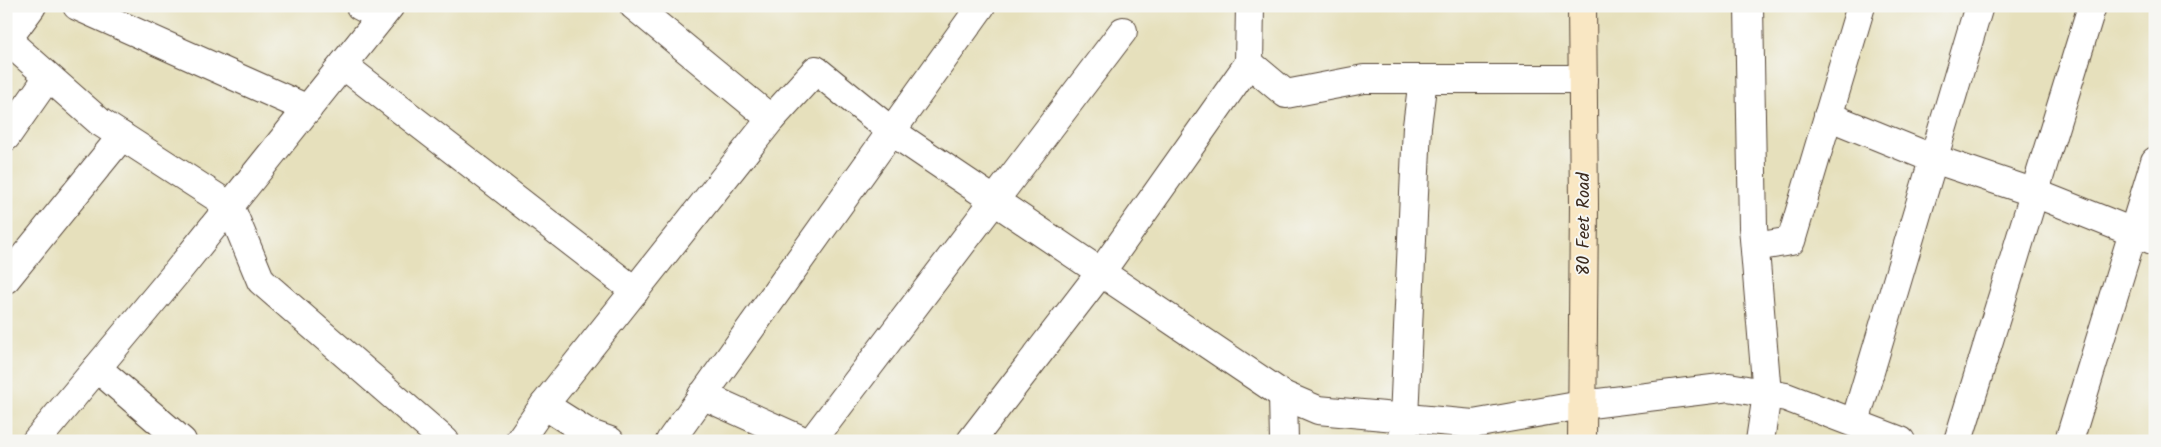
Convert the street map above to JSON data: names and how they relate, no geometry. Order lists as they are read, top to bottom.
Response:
{
  "streets": {
    "main road": ["80 Feet Road"]
  }
}
